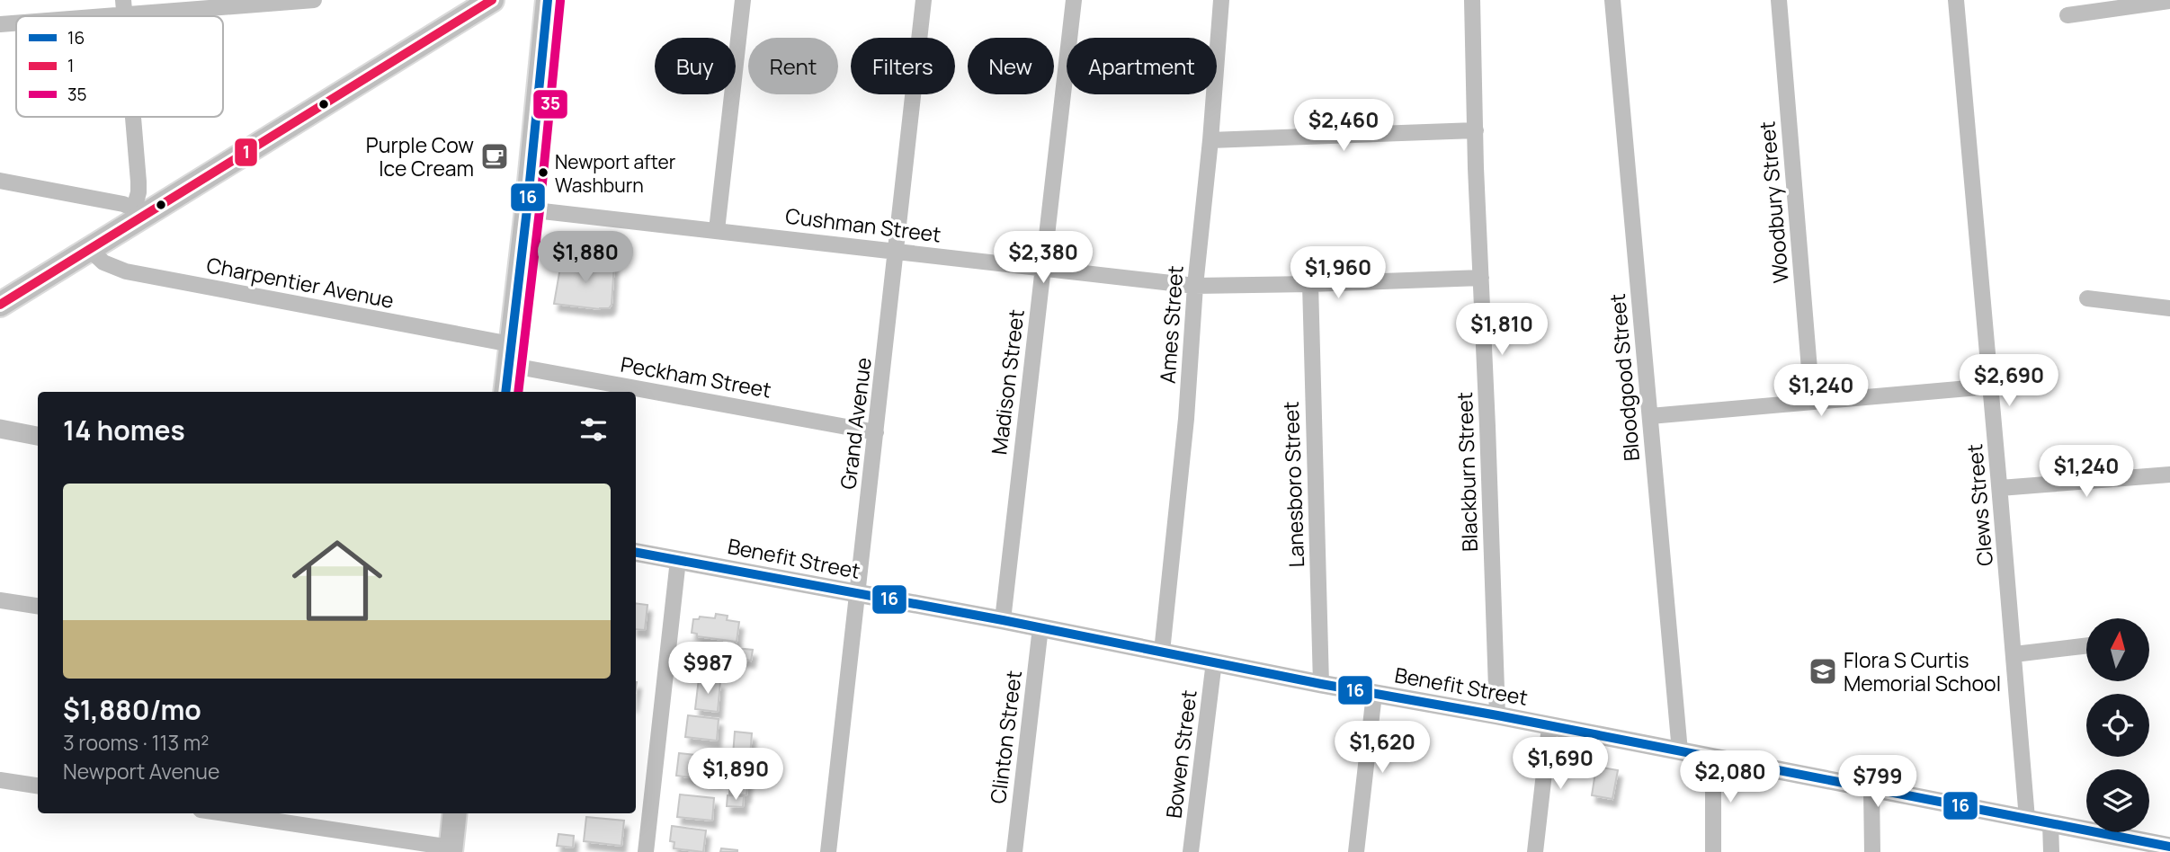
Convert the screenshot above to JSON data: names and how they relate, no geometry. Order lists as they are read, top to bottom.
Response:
{
  "streets": {
    "street": [
      "Woodbury Street",
      "Cushman Street",
      "Charpentier Avenue",
      "Ames Street",
      "Peckham Street",
      "Bloodgood Street",
      "Madison Street",
      "Grand Avenue",
      "Blackburn Street",
      "Lanesboro Street",
      "Clews Street",
      "Benefit Street",
      "Clinton Street",
      "Bowen Street"
    ]
  },
  "crossings": [
    ["Cushman Street", "Ames Street"],
    ["Cushman Street", "Madison Street"],
    ["Cushman Street", "Grand Avenue"],
    ["Cushman Street", "Blackburn Street"],
    ["Cushman Street", "Lanesboro Street"],
    ["Charpentier Avenue", "Peckham Street"],
    ["Ames Street", "Benefit Street"],
    ["Peckham Street", "Grand Avenue"],
    ["Bloodgood Street", "Benefit Street"],
    ["Madison Street", "Benefit Street"],
    ["Grand Avenue", "Benefit Street"],
    ["Blackburn Street", "Benefit Street"],
    ["Lanesboro Street", "Benefit Street"],
    ["Clews Street", "Benefit Street"],
    ["Benefit Street", "Clinton Street"],
    ["Benefit Street", "Bowen Street"]
  ],
  "places": {
    "cafe": ["Purple Cow Ice Cream"],
    "other": ["Newport after Washburn"],
    "school or university": ["Flora S Curtis Memorial School"]
  },
  "lines": ["transit line 16", "transit line 1", "transit line 35"],
  "legend": ["16", "1", "35"],
  "north": "top",
  "page": {
    "chip": [
      "Buy",
      "Rent",
      "Filters",
      "New",
      "Apartment"
    ],
    "price": [
      "$2,460",
      "$1,880",
      "$2,380",
      "$1,960",
      "$1,810",
      "$2,690",
      "$1,240",
      "$1,240",
      "$987",
      "$1,620",
      "$1,690",
      "$1,890",
      "$2,080",
      "$799"
    ],
    "heading": "14 homes",
    "list": [
      {
        "name": "$1,880/mo",
        "note": "3 rooms · 113 m² · Newport Avenue"
      }
    ]
  }
}
